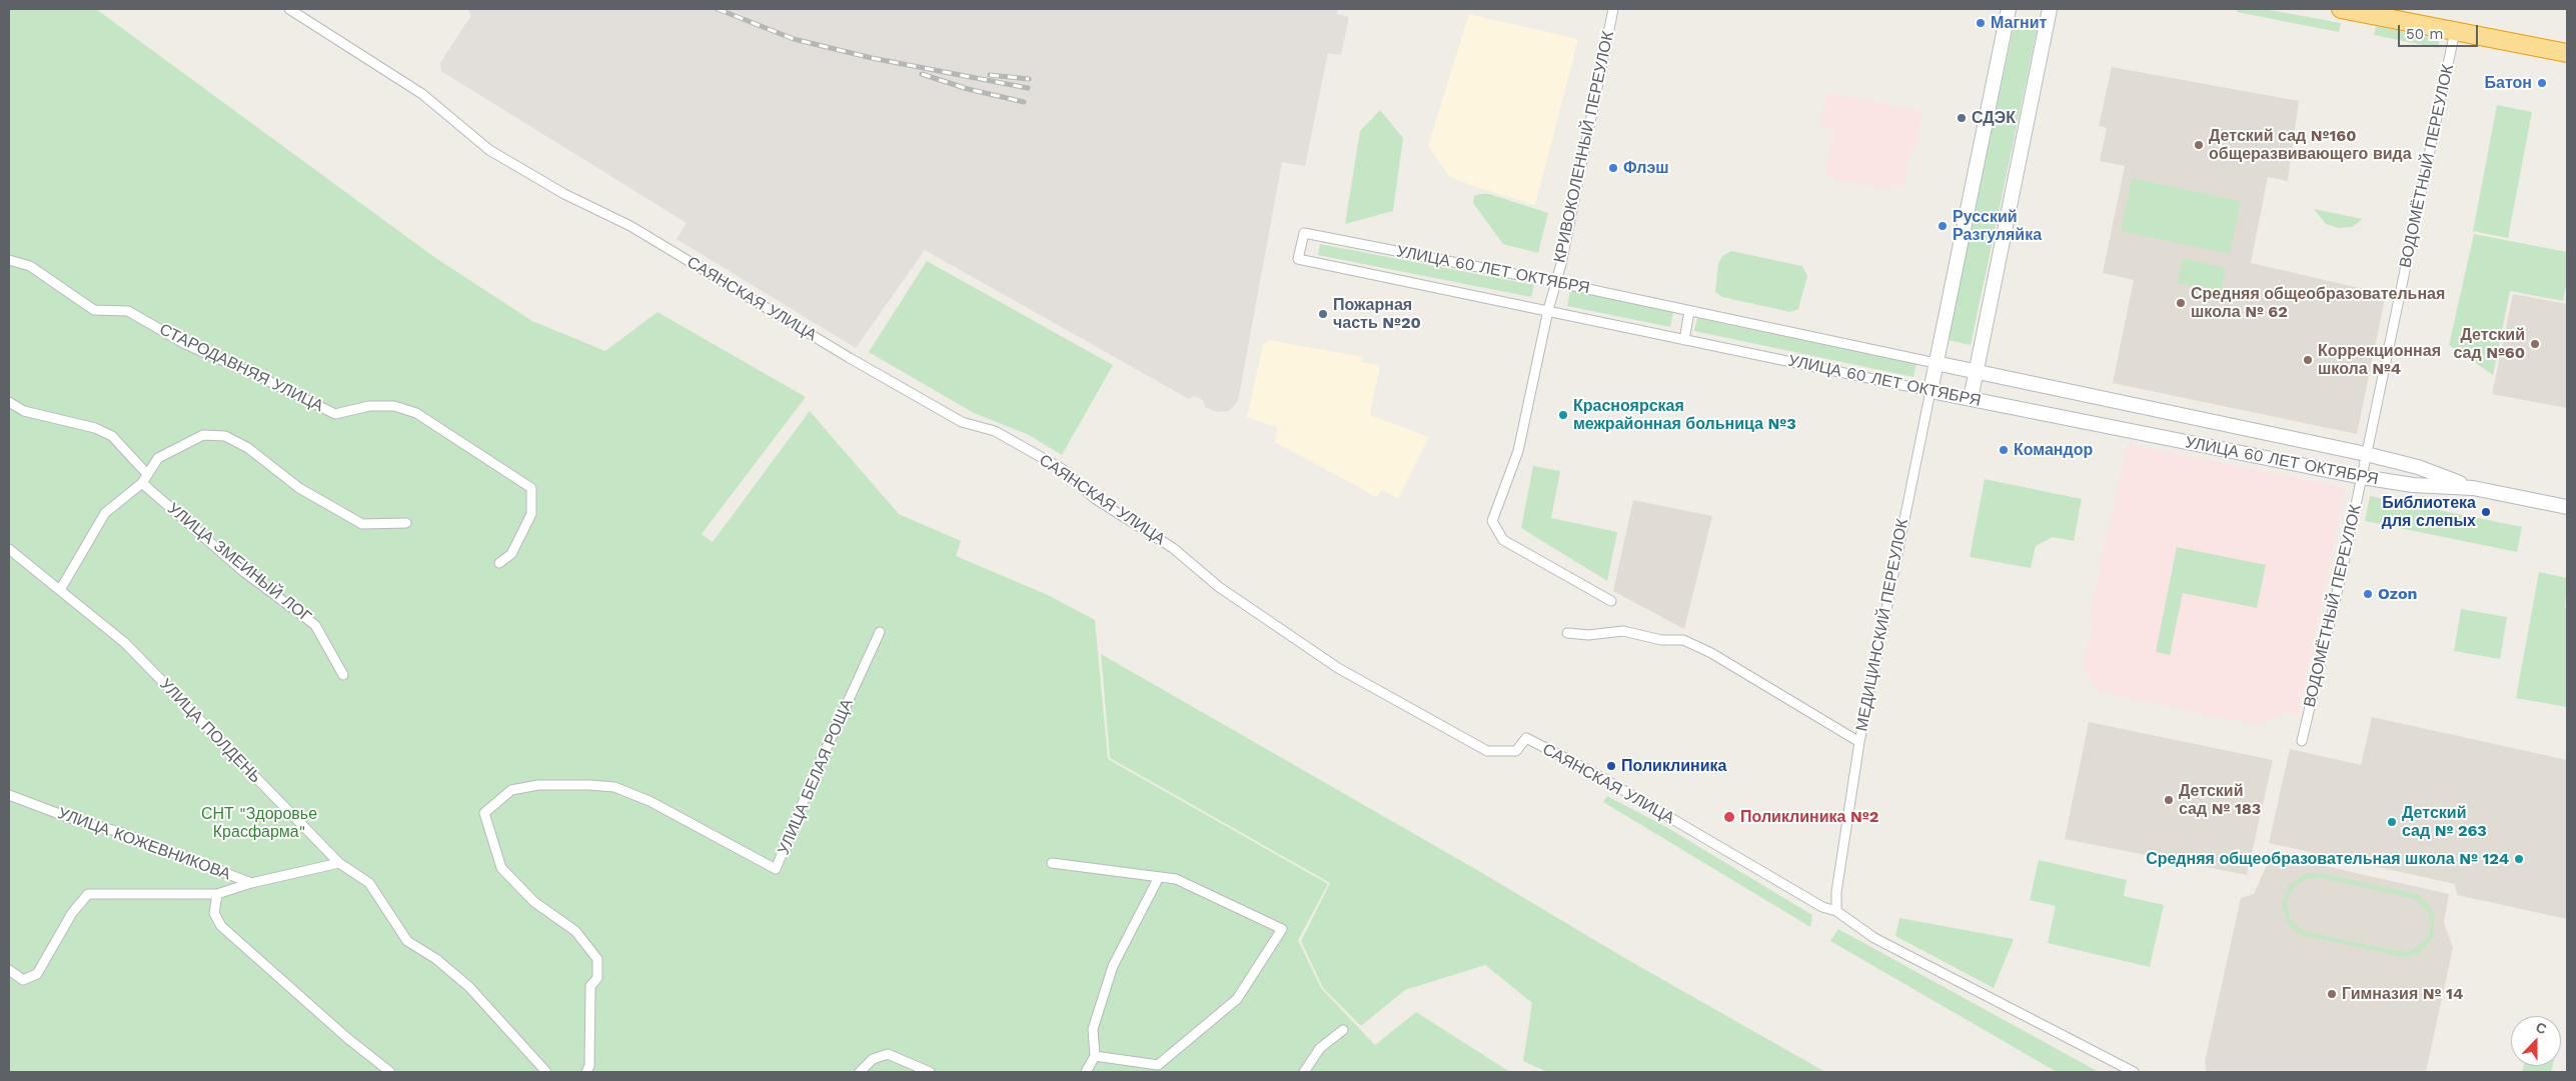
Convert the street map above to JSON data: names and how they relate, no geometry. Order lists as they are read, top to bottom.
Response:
{
  "streets": {
    "main road": ["УЛИЦА 60 ЛЕТ ОКТЯБРЯ", "МЕДИЦИНСКИЙ ПЕРЕУЛОК"],
    "street": [
      "КРИВОКОЛЕННЫЙ ПЕРЕУЛОК",
      "ВОДОМЁТНЫЙ ПЕРЕУЛОК",
      "САЯНСКАЯ УЛИЦА",
      "СТАРОДАВНЯЯ УЛИЦА",
      "УЛИЦА ЗМЕИНЫЙ ЛОГ",
      "УЛИЦА ПОЛДЕНЬ",
      "УЛИЦА БЕЛАЯ РОЩА",
      "УЛИЦА КОЖЕВНИКОВА"
    ]
  },
  "crossings": [
    ["КРИВОКОЛЕННЫЙ ПЕРЕУЛОК", "УЛИЦА 60 ЛЕТ ОКТЯБРЯ"],
    ["ВОДОМЁТНЫЙ ПЕРЕУЛОК", "УЛИЦА 60 ЛЕТ ОКТЯБРЯ"],
    ["УЛИЦА 60 ЛЕТ ОКТЯБРЯ", "МЕДИЦИНСКИЙ ПЕРЕУЛОК"],
    ["САЯНСКАЯ УЛИЦА", "МЕДИЦИНСКИЙ ПЕРЕУЛОК"],
    ["УЛИЦА ПОЛДЕНЬ", "УЛИЦА КОЖЕВНИКОВА"]
  ],
  "parks": ["СНТ \"Здоровье Красфарма\""],
  "places": [
    "Магнит",
    "Батон",
    "СДЭК",
    "Детский сад №160 общеразвивающего вида",
    "Флэш",
    "Русский Разгуляйка",
    "Средняя общеобразовательная школа № 62",
    "Пожарная часть №20",
    "Детский сад №60",
    "Коррекционная школа №4",
    "Красноярская межрайонная больница №3",
    "Командор",
    "Библиотека для слепых",
    "Ozon",
    "Поликлиника",
    "Детский сад № 183",
    "Поликлиника №2",
    "Детский сад № 263",
    "Средняя общеобразовательная школа № 124",
    "Гимназия № 14"
  ],
  "scale_bar": "50 m",
  "north": "top"
}
